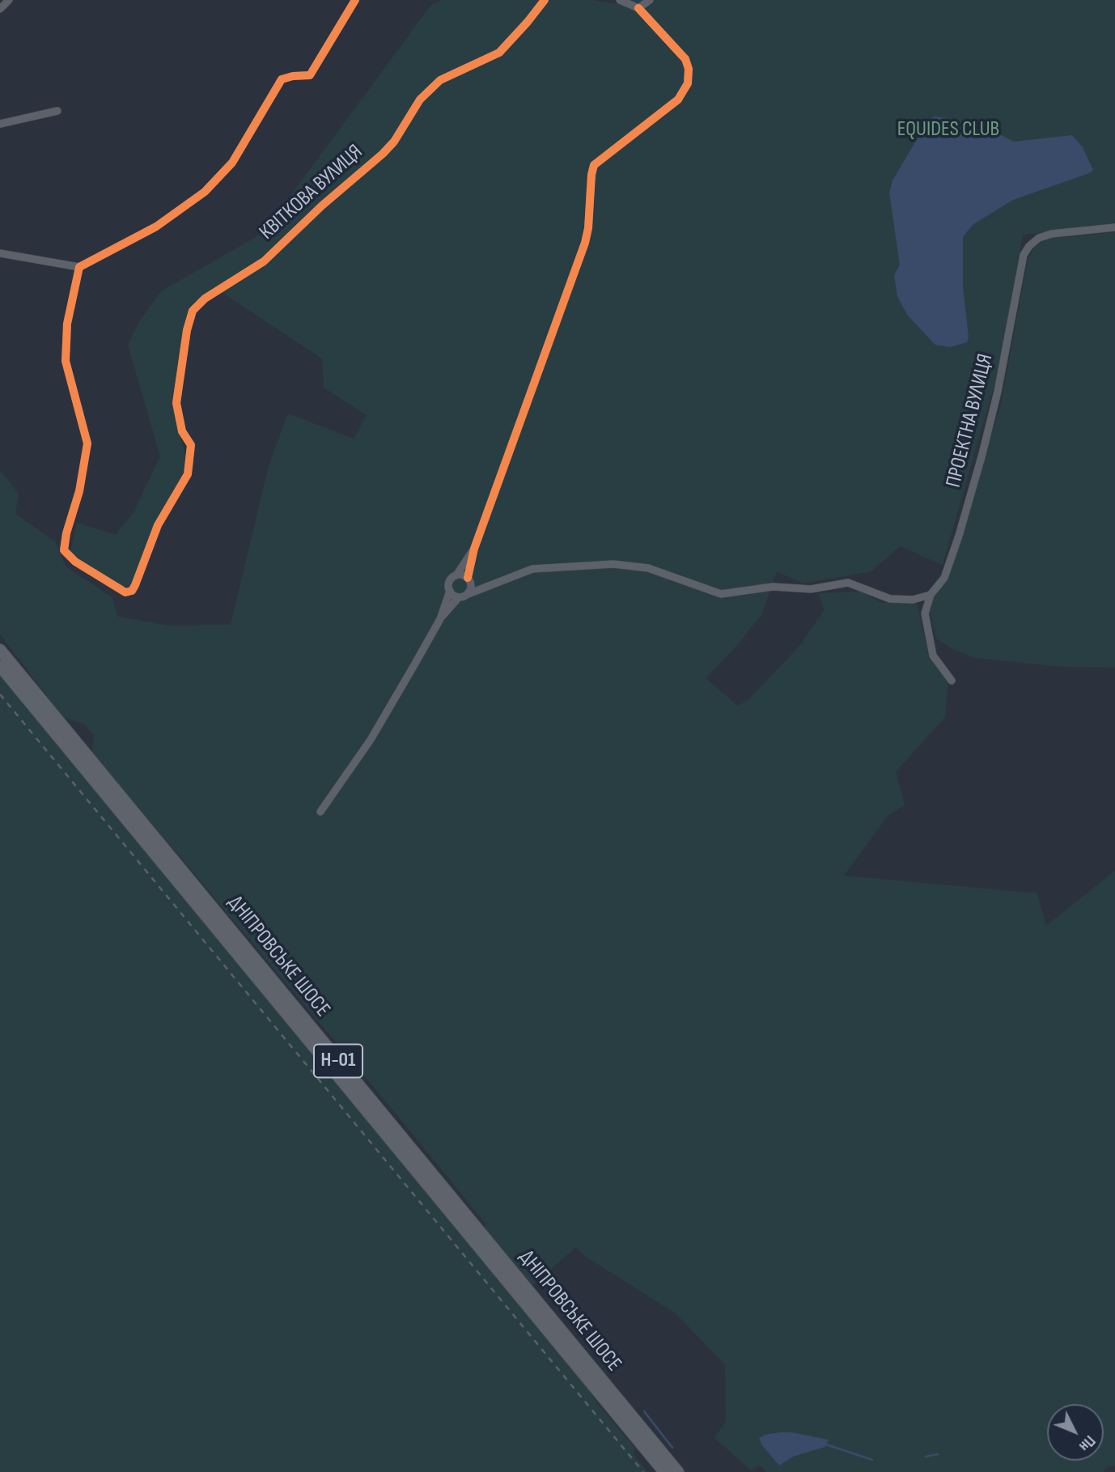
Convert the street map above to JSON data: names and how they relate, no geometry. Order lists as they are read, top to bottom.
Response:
{
  "streets": {
    "main road": ["ДНІПРОВСЬКЕ ШОСЕ", "Н-01"],
    "street": ["КВІТКОВА ВУЛИЦЯ", "ПРОЕКТНА ВУЛИЦЯ"]
  },
  "parks": ["EQUIDES CLUB"],
  "north": "bottom right"
}
